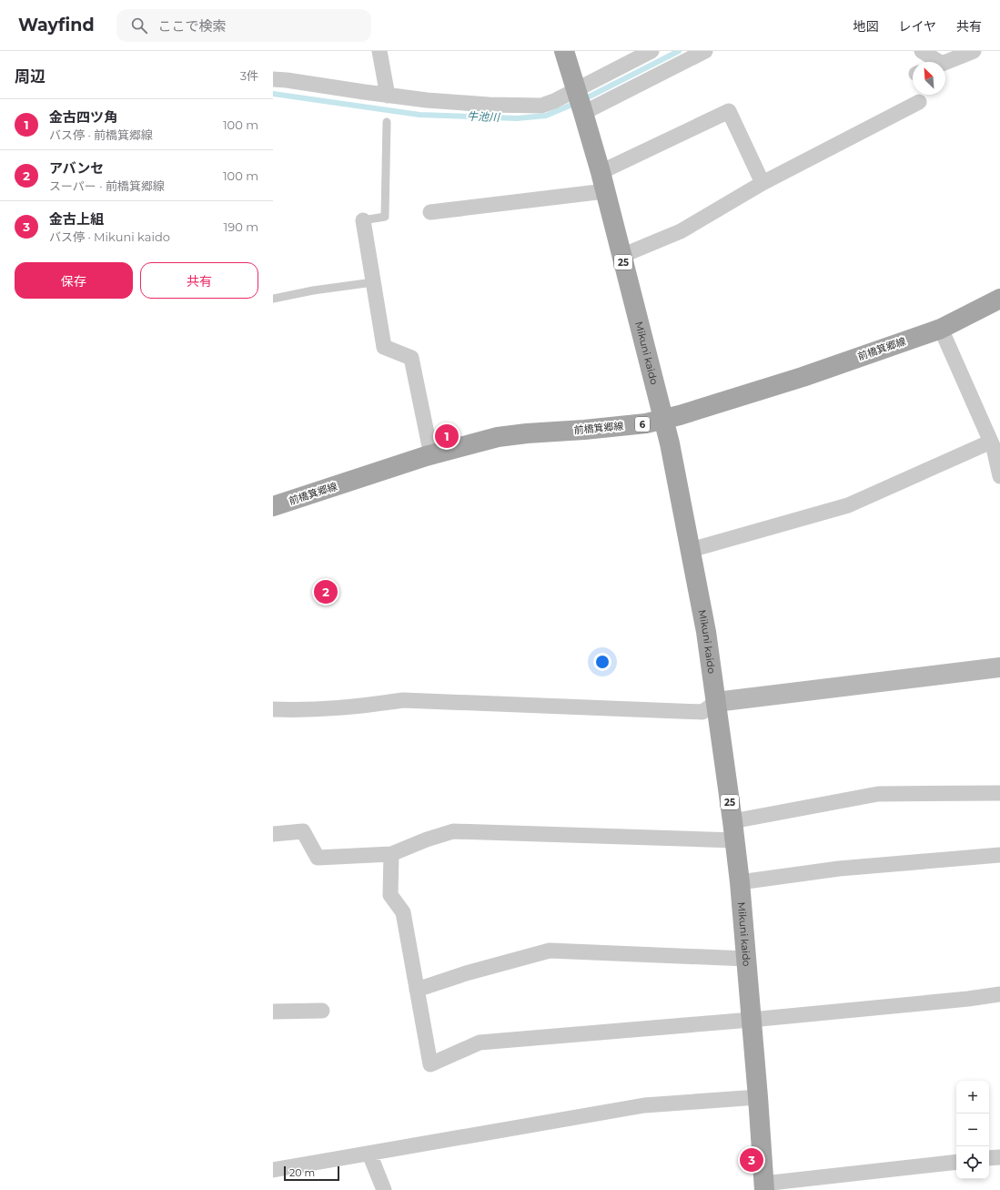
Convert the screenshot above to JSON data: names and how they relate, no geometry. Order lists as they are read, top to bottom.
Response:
{
  "streets": {
    "main road": [
      "25",
      "前橋箕郷線",
      "Mikuni kaido",
      "6"
    ]
  },
  "crossings": [
    ["前橋箕郷線", "Mikuni kaido"]
  ],
  "water": ["牛池川"],
  "scale_bar": "20 m",
  "north": "top left",
  "page": {
    "header": "Wayfind",
    "search": "ここで検索",
    "nav": ["地図", "レイヤ", "共有"],
    "heading": ["周辺", "3件"],
    "list": [
      {
        "mark": "1",
        "name": "金古四ツ角",
        "note": "バス停 · 前橋箕郷線",
        "value": "100 m"
      },
      {
        "mark": "2",
        "name": "アバンセ",
        "note": "スーパー · 前橋箕郷線",
        "value": "100 m"
      },
      {
        "mark": "3",
        "name": "金古上組",
        "note": "バス停 · Mikuni kaido",
        "value": "190 m"
      }
    ],
    "buttons": ["保存", "共有"],
    "pins": ["1", "2", "3"],
    "map_buttons": ["+", "−"],
    "scale": "20 m"
  }
}
